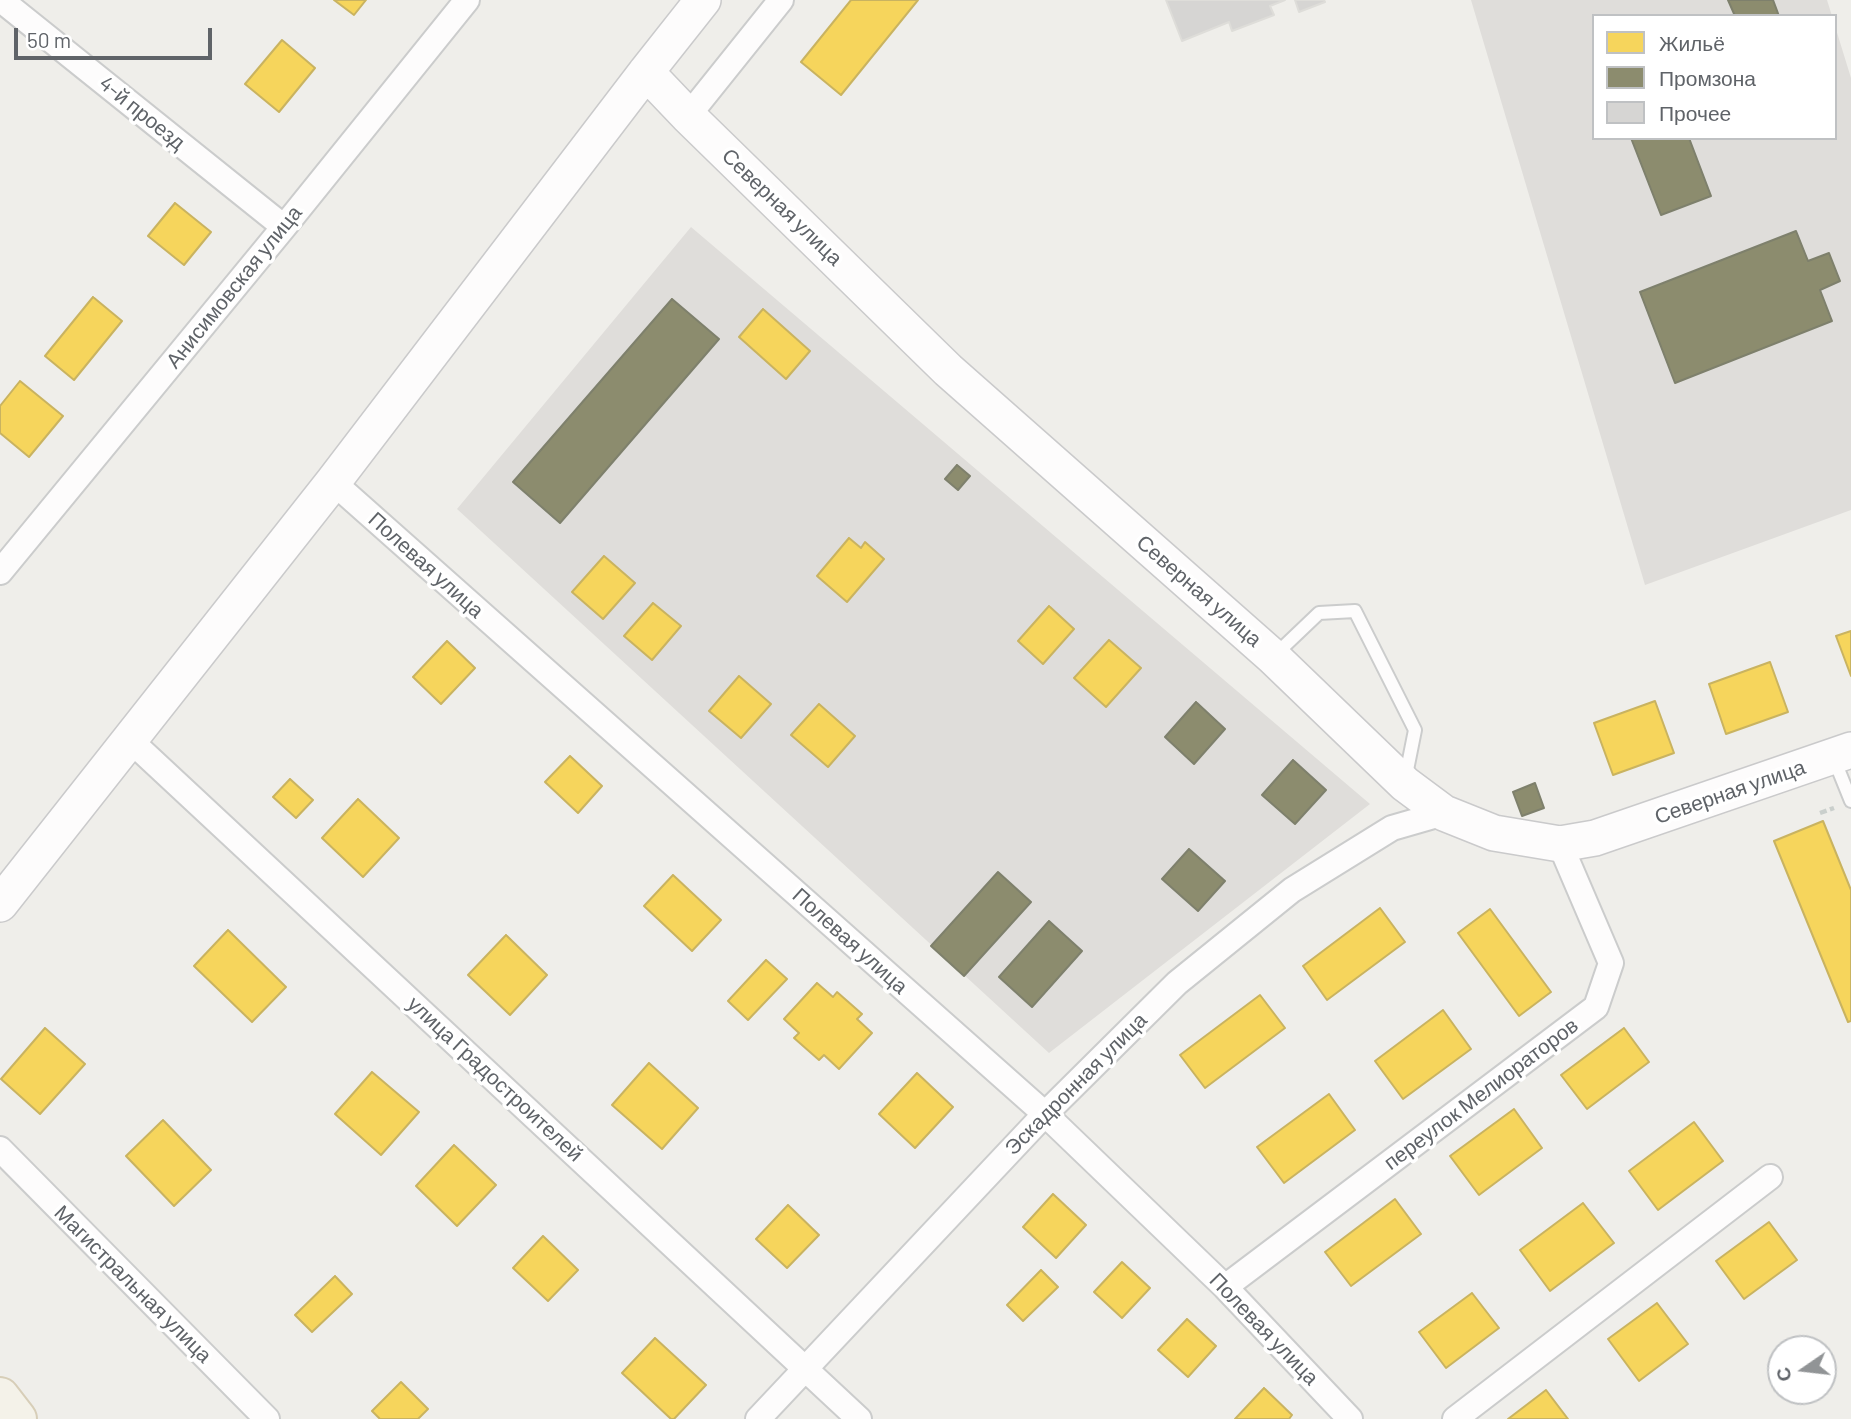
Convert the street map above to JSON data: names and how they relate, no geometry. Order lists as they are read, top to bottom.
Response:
{
  "streets": {
    "street": [
      "4-й проезд",
      "Северная улица",
      "Анисимовская улица",
      "Полевая улица",
      "улица Градостроителей",
      "Эскадронная улица",
      "переулок Мелиораторов",
      "Магистральная улица"
    ]
  },
  "crossings": [
    ["4-й проезд", "Анисимовская улица"],
    ["Северная улица", "Эскадронная улица"],
    ["Северная улица", "переулок Мелиораторов"],
    ["Полевая улица", "Эскадронная улица"],
    ["Полевая улица", "переулок Мелиораторов"],
    ["улица Градостроителей", "Эскадронная улица"]
  ],
  "legend": ["Жильё", "Промзона", "Прочее"],
  "scale_bar": "50 m",
  "north": "left"
}
